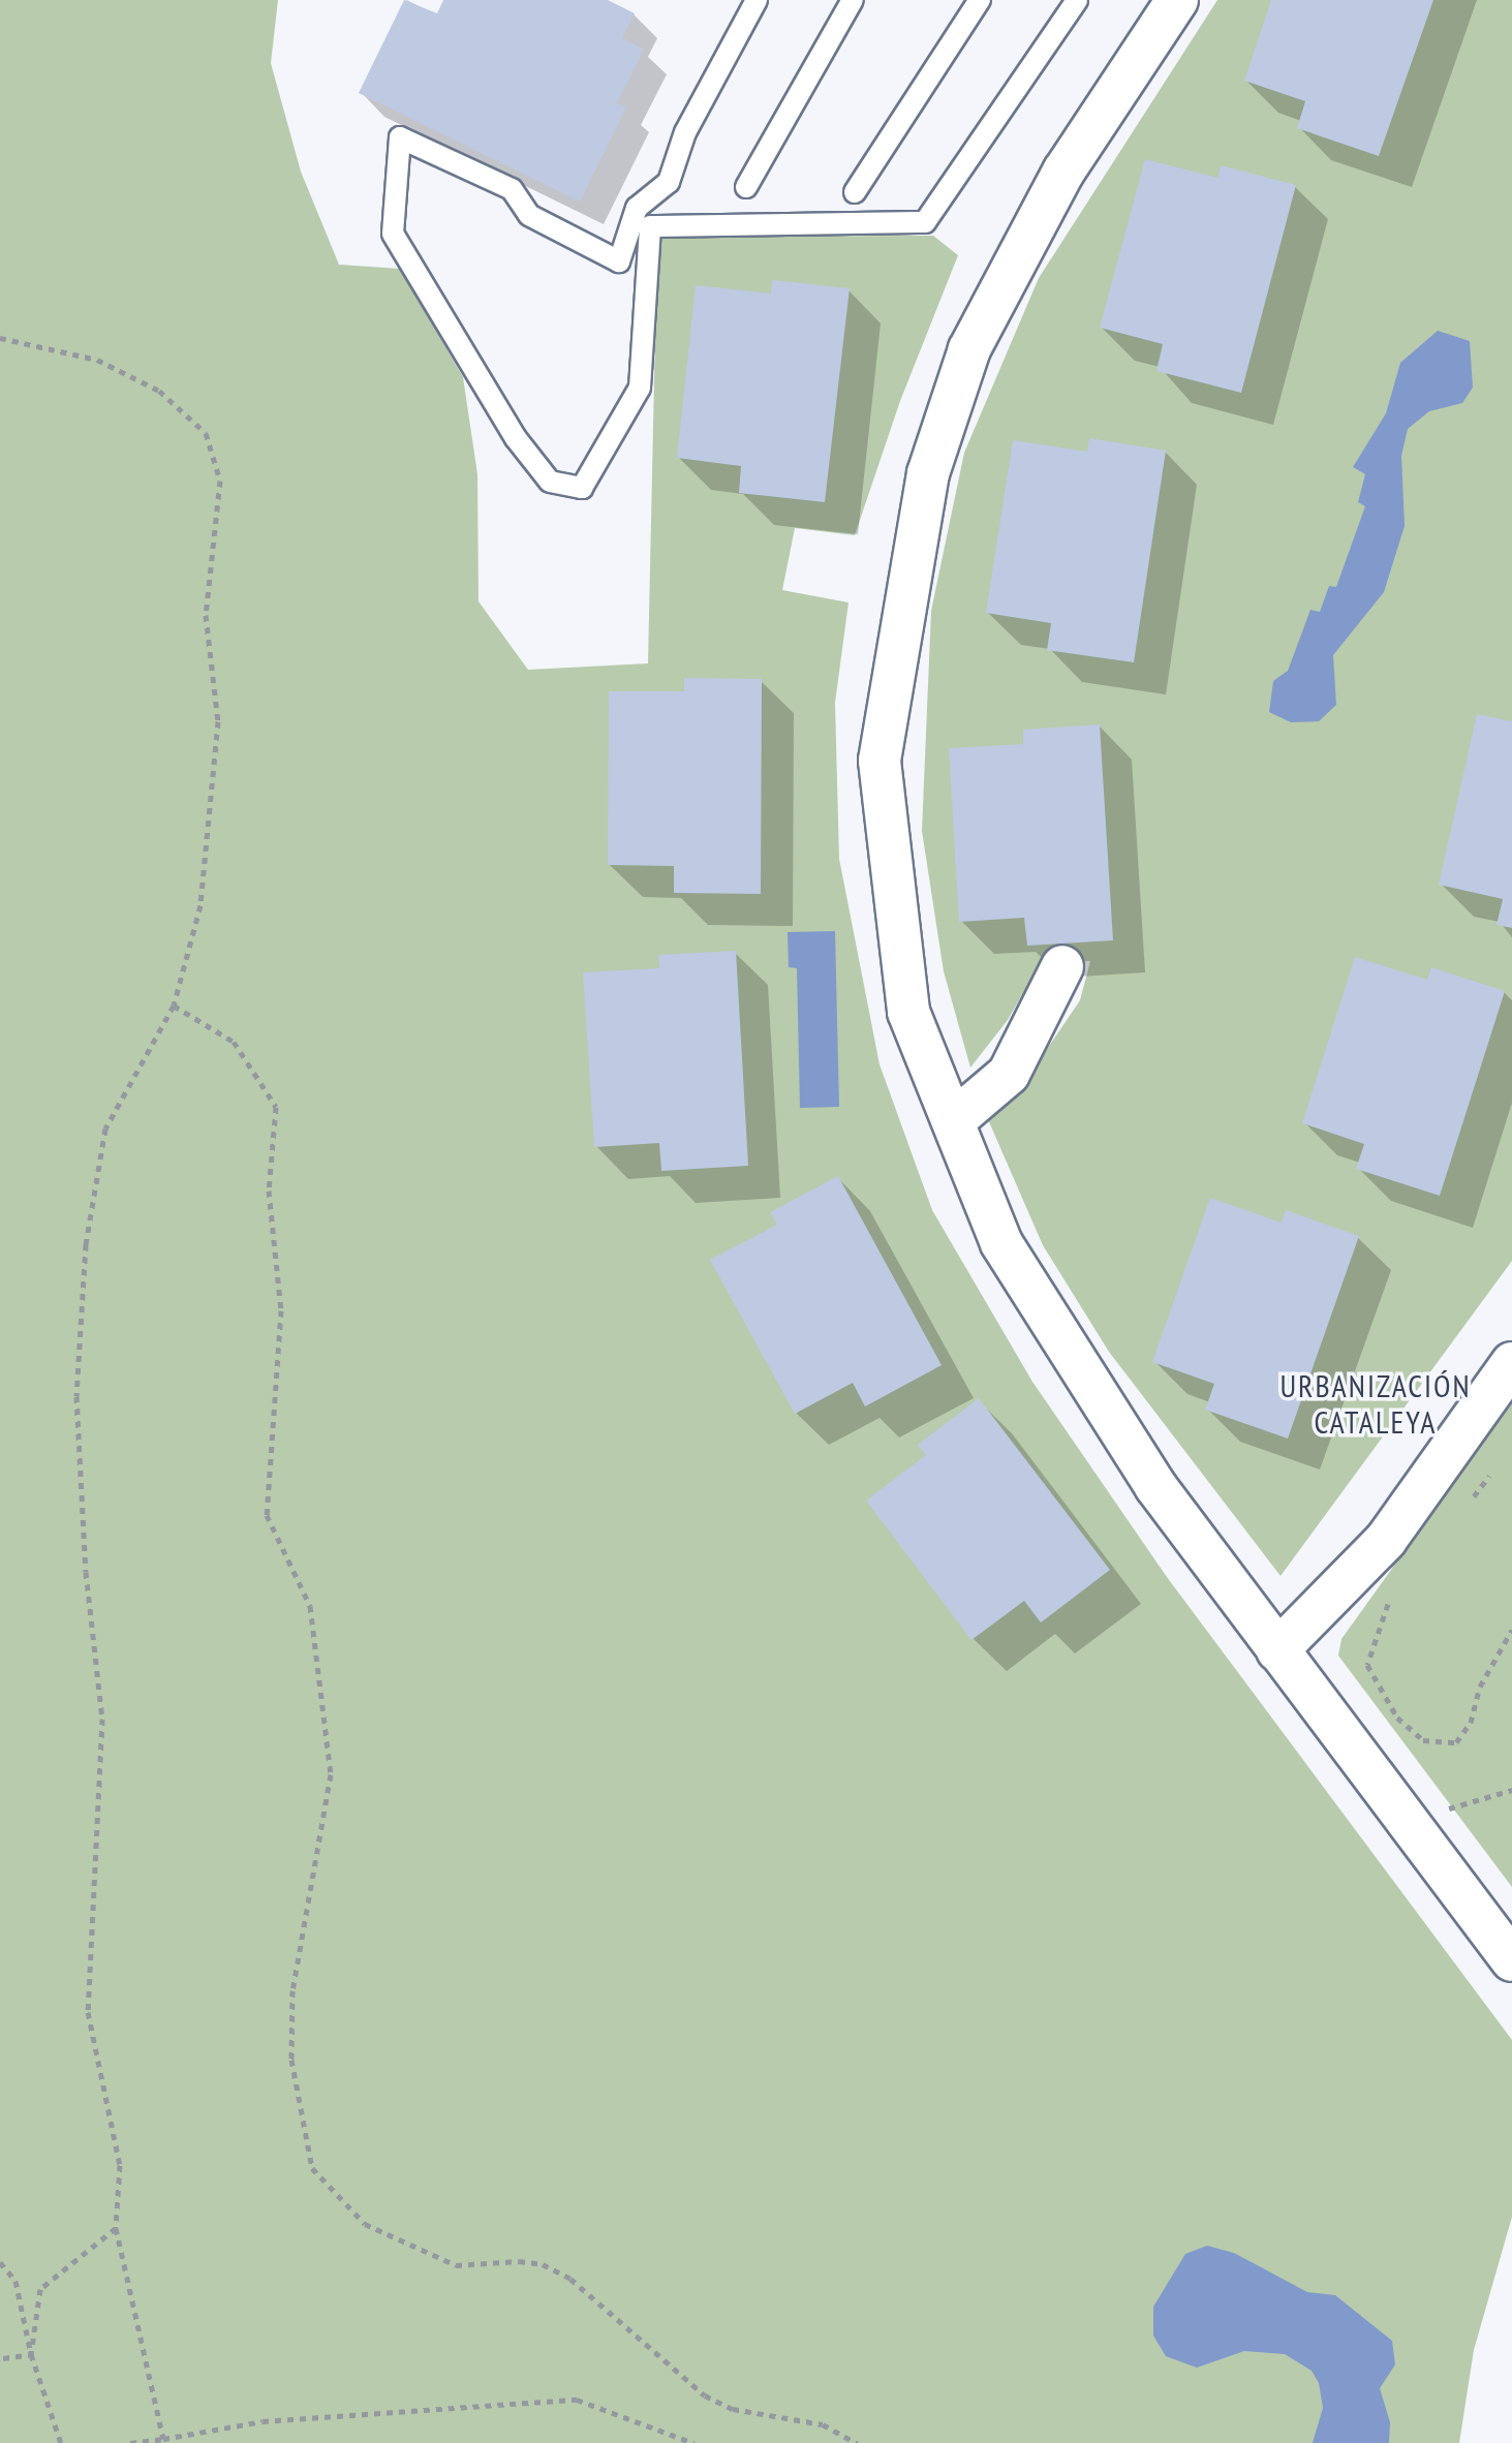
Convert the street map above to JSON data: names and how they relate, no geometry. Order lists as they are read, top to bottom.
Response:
{
  "districts": ["URBANIZACIÓN CATALEYA"]
}
